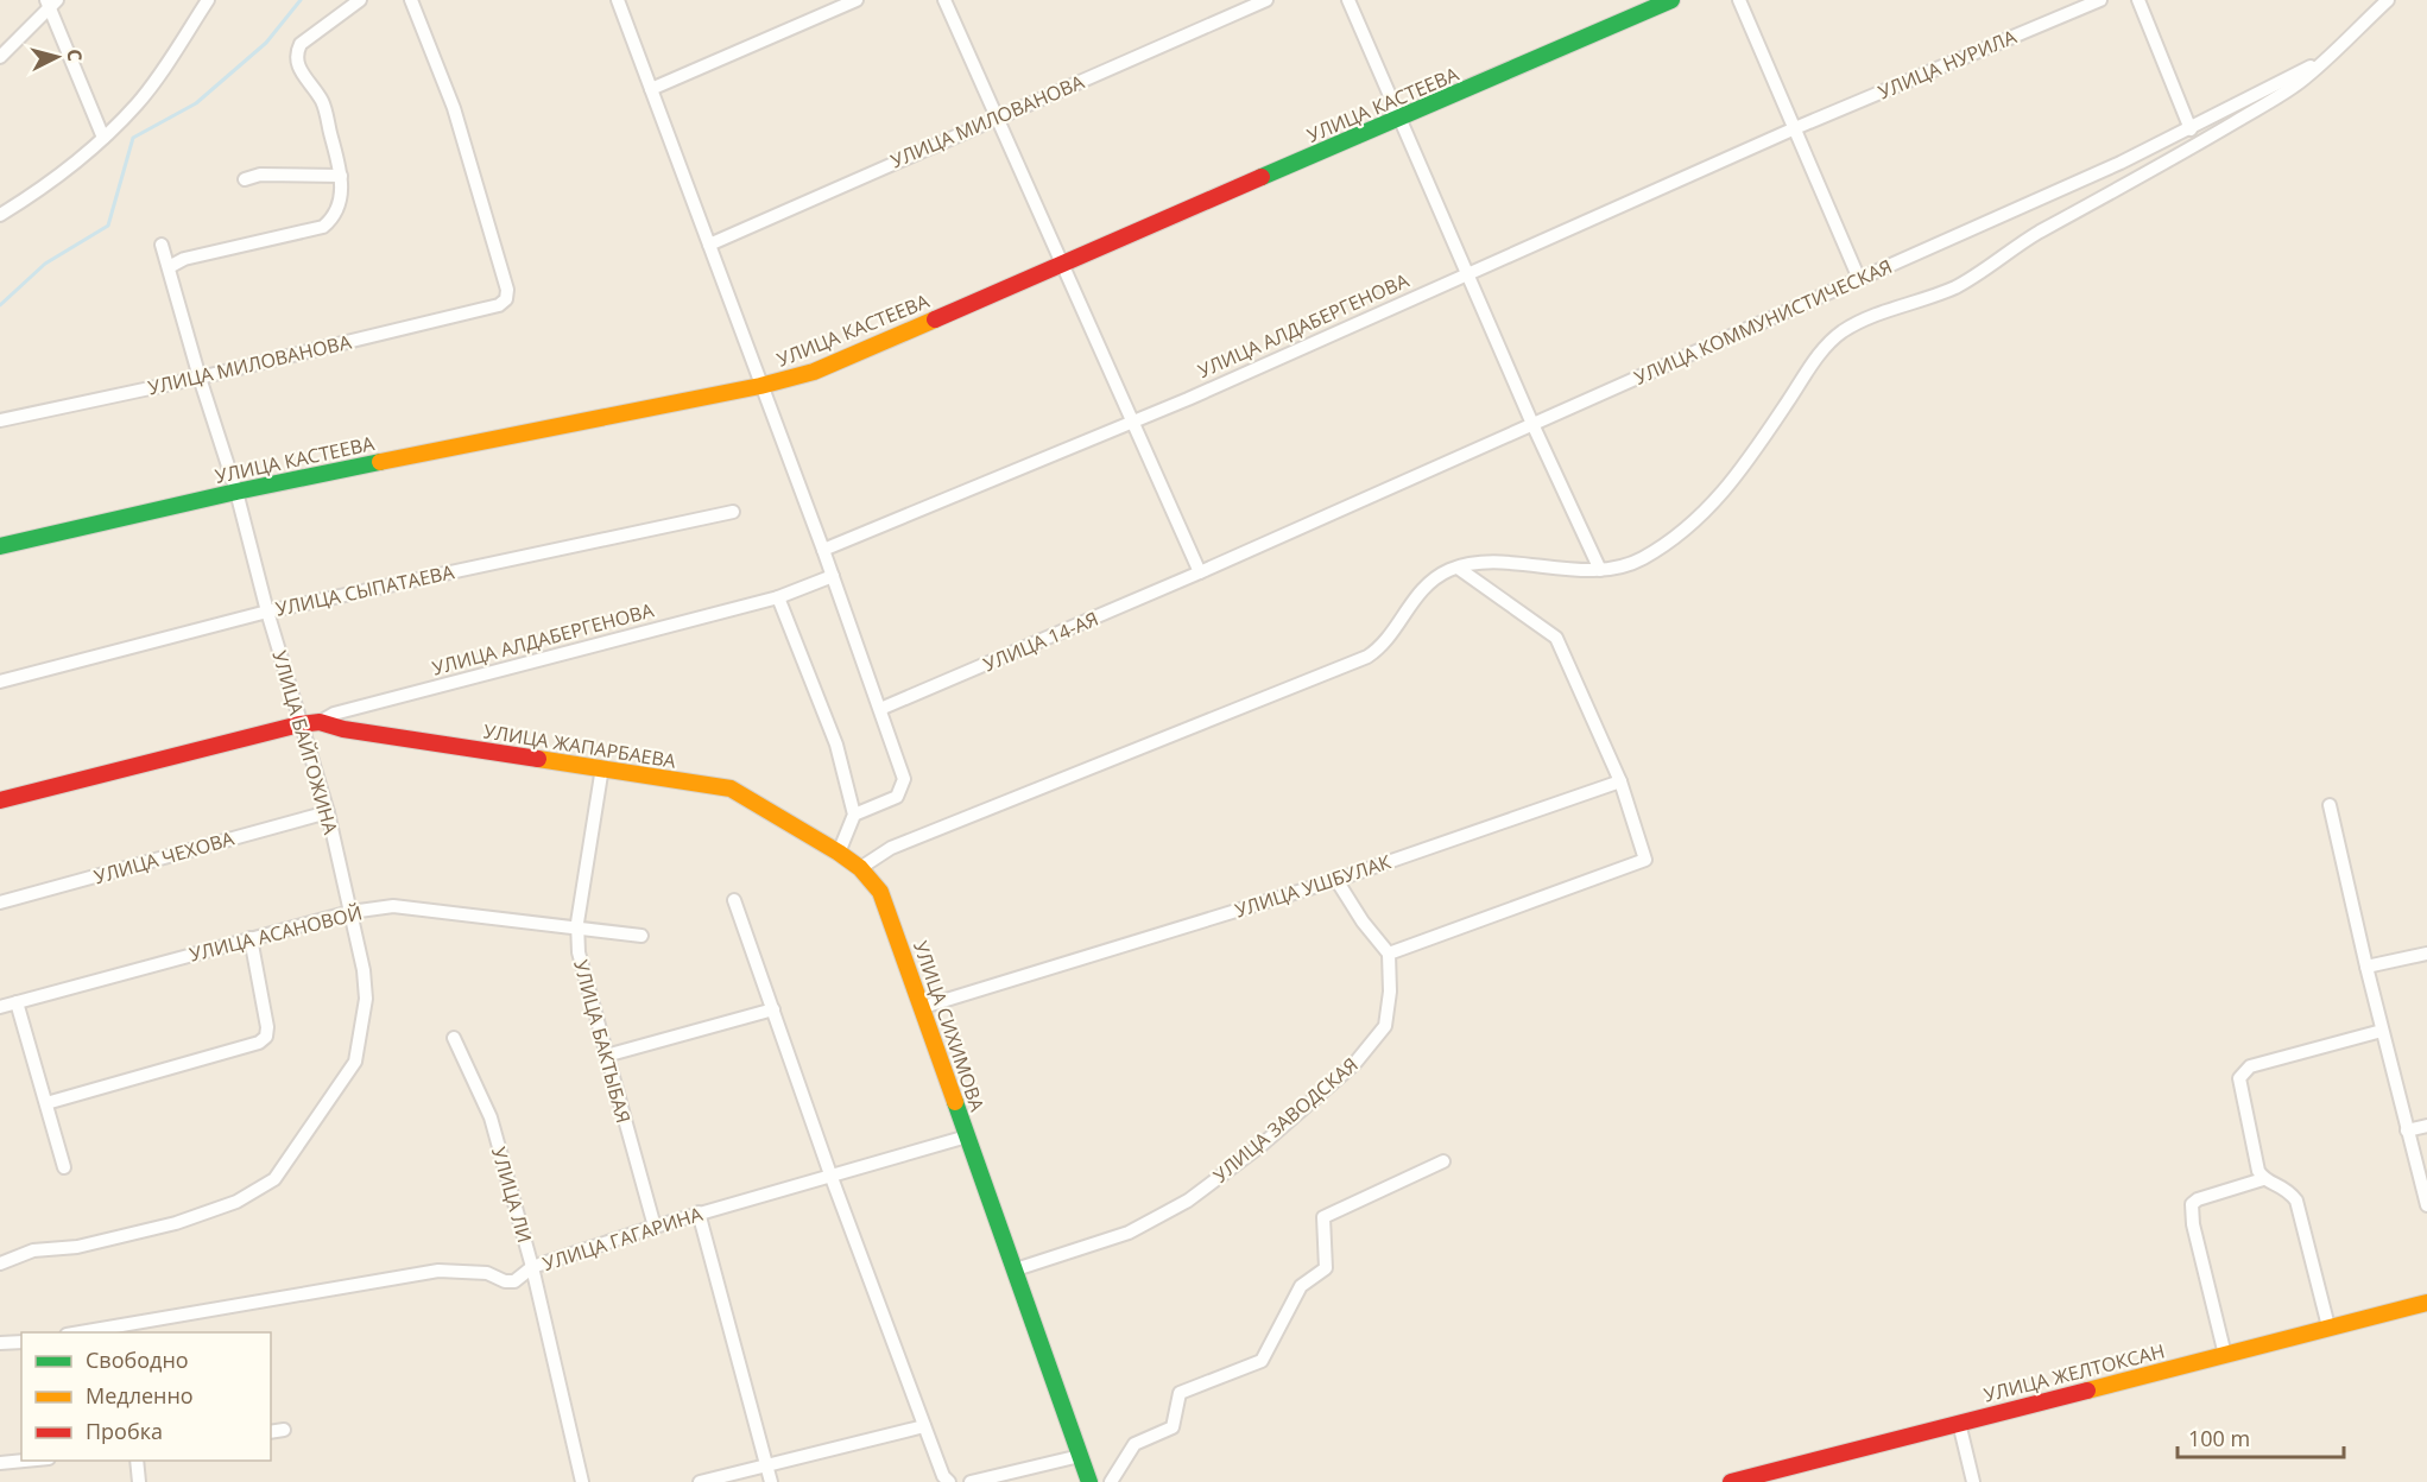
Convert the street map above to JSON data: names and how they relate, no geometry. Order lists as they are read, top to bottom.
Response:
{
  "streets": {
    "street": [
      "УЛИЦА НУРИЛА",
      "УЛИЦА КАСТЕЕВА",
      "УЛИЦА МИЛОВАНОВА",
      "УЛИЦА КОММУНИСТИЧЕСКАЯ",
      "УЛИЦА АЛДАБЕРГЕНОВА",
      "УЛИЦА СЫПАТАЕВА",
      "УЛИЦА 14-АЯ",
      "УЛИЦА БАЙГОЖИНА",
      "УЛИЦА ЖАПАРБАЕВА",
      "УЛИЦА ЧЕХОВА",
      "УЛИЦА УШБУЛАК",
      "УЛИЦА АСАНОВОЙ",
      "УЛИЦА СИХИМОВА",
      "УЛИЦА БАКТЫБАЯ",
      "УЛИЦА ЗАВОДСКАЯ",
      "УЛИЦА ЛИ",
      "УЛИЦА ГАГАРИНА",
      "УЛИЦА ЖЕЛТОКСАН"
    ]
  },
  "crossings": [
    ["УЛИЦА НУРИЛА", "УЛИЦА АЛДАБЕРГЕНОВА"],
    ["УЛИЦА КАСТЕЕВА", "УЛИЦА БАЙГОЖИНА"],
    ["УЛИЦА МИЛОВАНОВА", "УЛИЦА БАЙГОЖИНА"],
    ["УЛИЦА КОММУНИСТИЧЕСКАЯ", "УЛИЦА 14-АЯ"],
    ["УЛИЦА АЛДАБЕРГЕНОВА", "УЛИЦА ЖАПАРБАЕВА"],
    ["УЛИЦА СЫПАТАЕВА", "УЛИЦА БАЙГОЖИНА"],
    ["УЛИЦА БАЙГОЖИНА", "УЛИЦА ЖАПАРБАЕВА"],
    ["УЛИЦА БАЙГОЖИНА", "УЛИЦА ЧЕХОВА"],
    ["УЛИЦА БАЙГОЖИНА", "УЛИЦА АСАНОВОЙ"],
    ["УЛИЦА ЖАПАРБАЕВА", "УЛИЦА СИХИМОВА"],
    ["УЛИЦА ЖАПАРБАЕВА", "УЛИЦА БАКТЫБАЯ"],
    ["УЛИЦА УШБУЛАК", "УЛИЦА СИХИМОВА"],
    ["УЛИЦА АСАНОВОЙ", "УЛИЦА БАКТЫБАЯ"],
    ["УЛИЦА СИХИМОВА", "УЛИЦА ЗАВОДСКАЯ"],
    ["УЛИЦА СИХИМОВА", "УЛИЦА ГАГАРИНА"],
    ["УЛИЦА БАКТЫБАЯ", "УЛИЦА ГАГАРИНА"],
    ["УЛИЦА ЛИ", "УЛИЦА ГАГАРИНА"]
  ],
  "legend": ["Свободно", "Медленно", "Пробка"],
  "scale_bar": "100 m",
  "north": "right"
}
